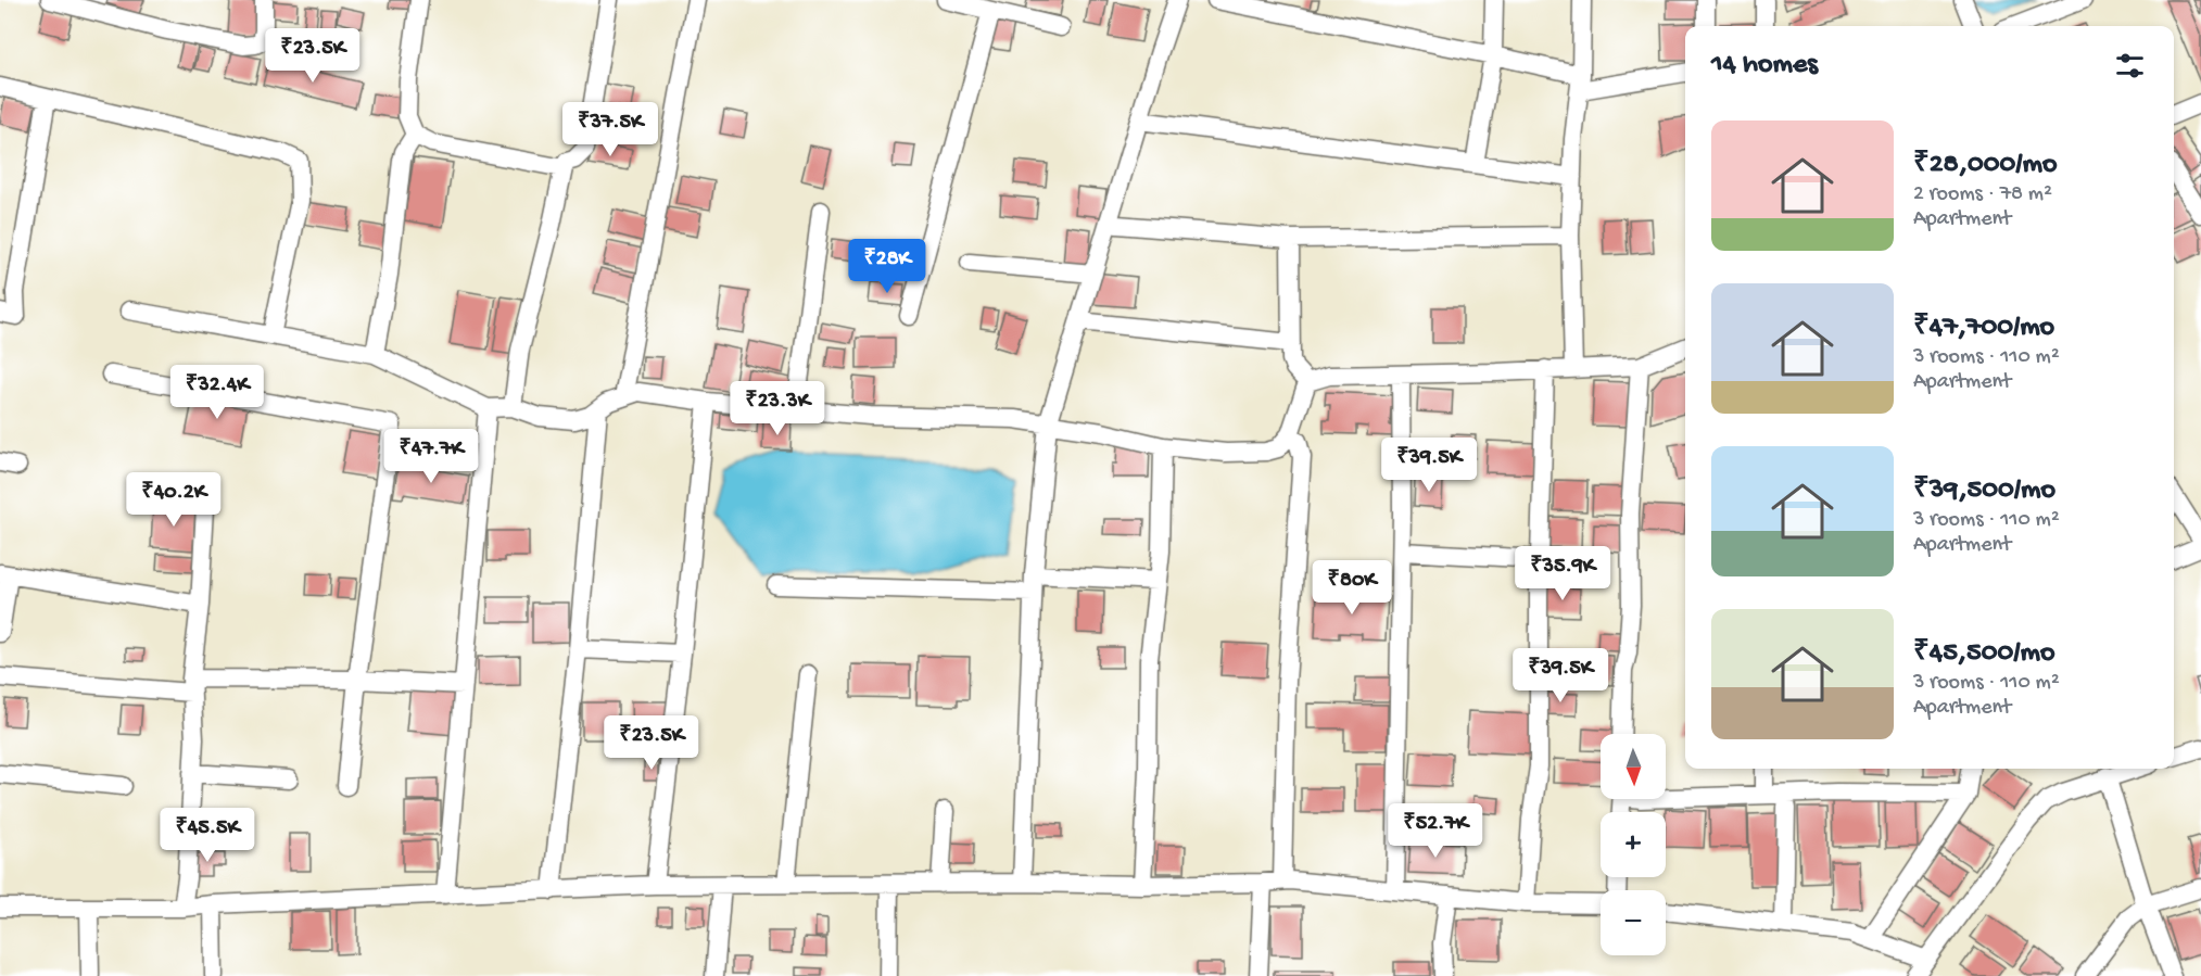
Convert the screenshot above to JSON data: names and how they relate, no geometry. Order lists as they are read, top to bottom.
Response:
{
  "north": "bottom",
  "page": {
    "heading": "14 homes",
    "price": [
      "₹23.5K",
      "₹37.5K",
      "₹28K",
      "₹32.4K",
      "₹23.3K",
      "₹47.7K",
      "₹39.5K",
      "₹40.2K",
      "₹35.9K",
      "₹80K",
      "₹39.5K",
      "₹23.5K",
      "₹52.7K",
      "₹45.5K"
    ],
    "list": [
      {
        "name": "₹28,000/mo",
        "note": "2 rooms · 78 m² · Apartment"
      },
      {
        "name": "₹47,700/mo",
        "note": "3 rooms · 110 m² · Apartment"
      },
      {
        "name": "₹39,500/mo",
        "note": "3 rooms · 110 m² · Apartment"
      },
      {
        "name": "₹45,500/mo",
        "note": "3 rooms · 110 m² · Apartment"
      }
    ],
    "map_buttons": ["+", "−"]
  }
}
